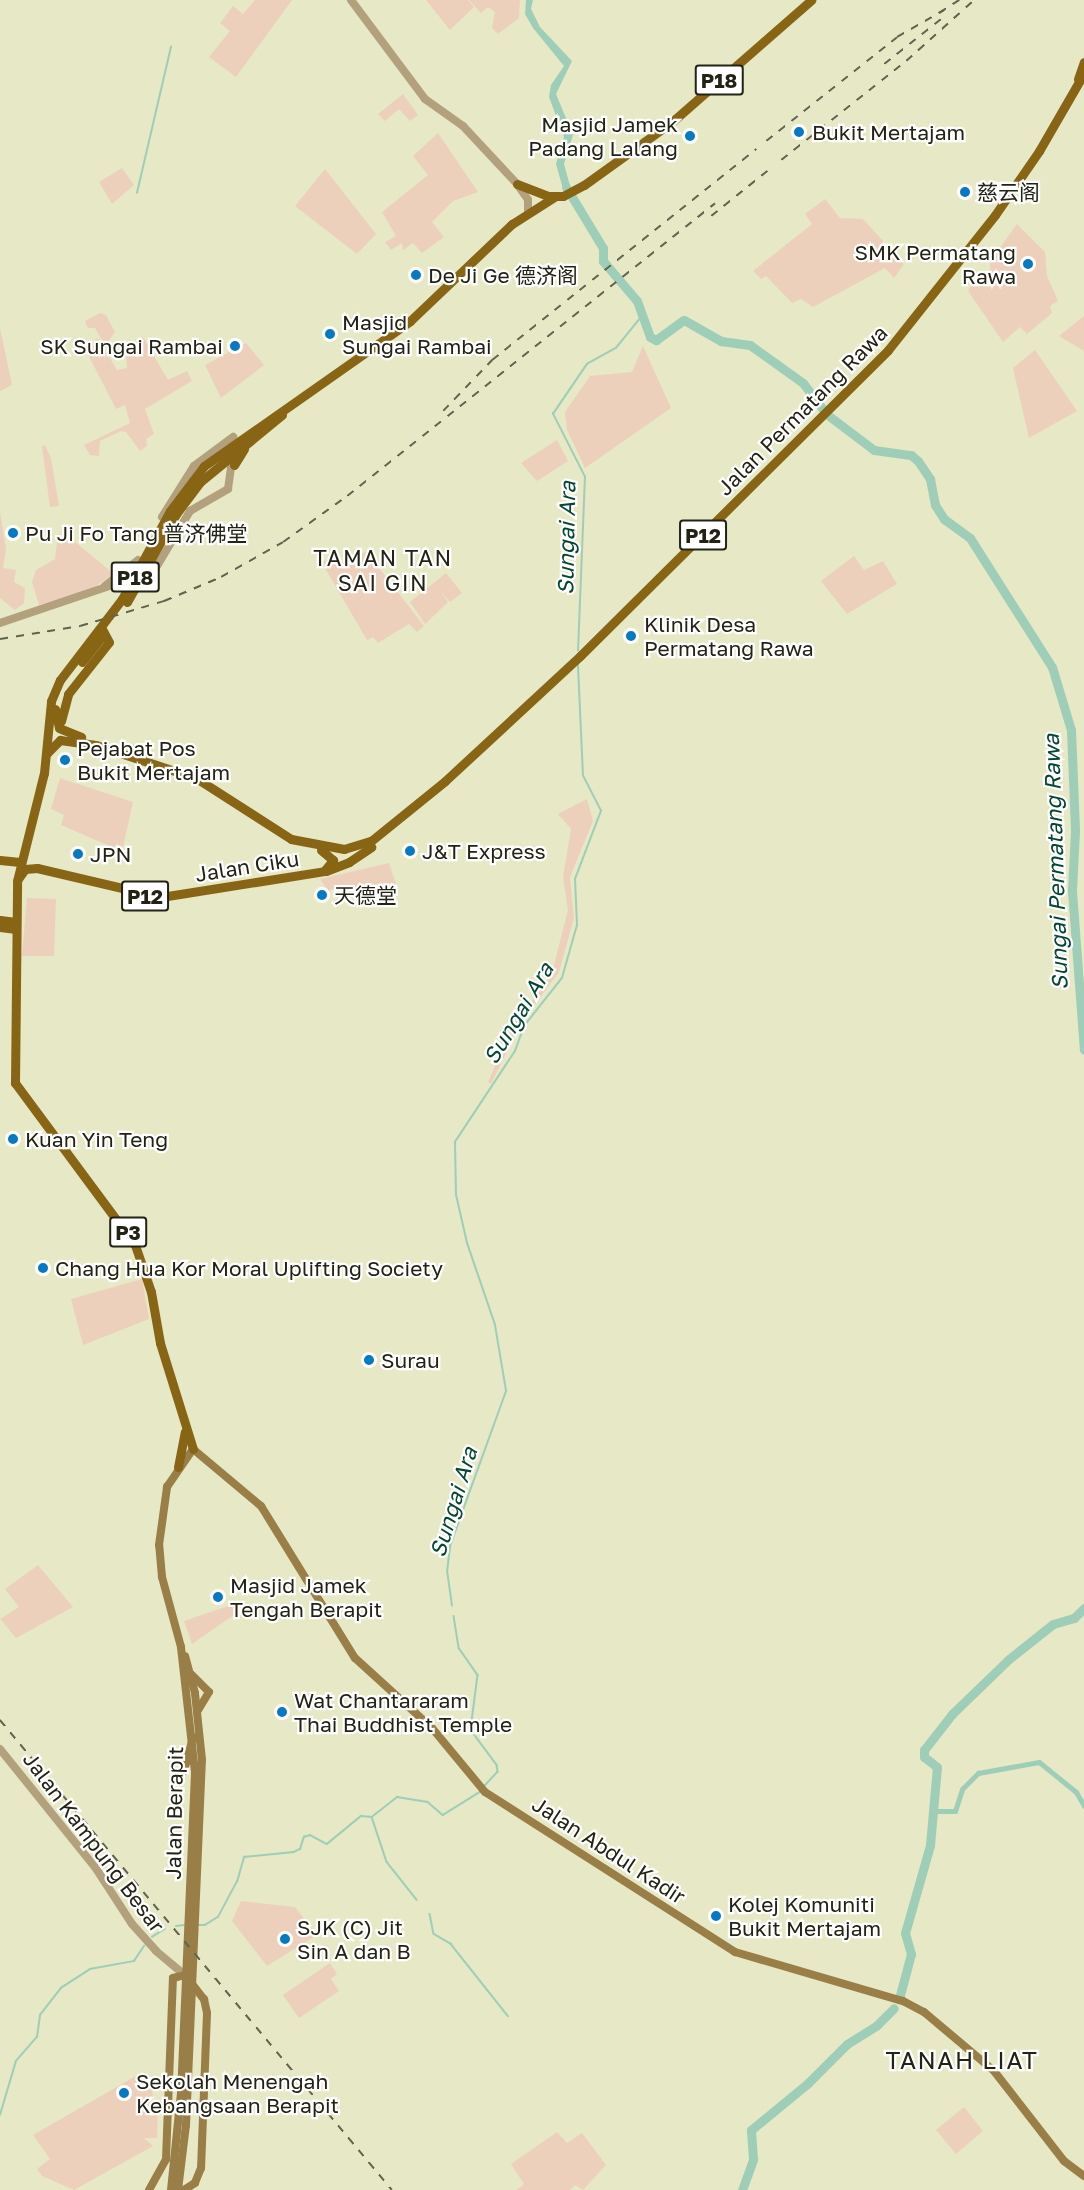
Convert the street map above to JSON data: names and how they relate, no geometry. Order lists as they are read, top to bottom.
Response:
{
  "streets": {
    "main road": [
      "P18",
      "Jalan Permatang Rawa",
      "P12",
      "Jalan Ciku",
      "P3",
      "Jalan Berapit",
      "Jalan Abdul Kadir"
    ],
    "street": ["Jalan Kampung Besar"]
  },
  "crossings": [
    ["P18", "P3"],
    ["Jalan Permatang Rawa", "P12"],
    ["Jalan Permatang Rawa", "Jalan Ciku"],
    ["P3", "Jalan Berapit"],
    ["P3", "Jalan Abdul Kadir"],
    ["Jalan Berapit", "Jalan Abdul Kadir"]
  ],
  "districts": ["TAMAN TAN SAI GIN", "TANAH LIAT"],
  "water": ["Sungai Ara", "Sungai Permatang Rawa"],
  "places": [
    "Bukit Mertajam",
    "Masjid Jamek Padang Lalang",
    "慈云阁",
    "SMK Permatang Rawa",
    "De Ji Ge 德济阁",
    "Masjid Sungai Rambai",
    "SK Sungai Rambai",
    "Pu Ji Fo Tang 普济佛堂",
    "Klinik Desa Permatang Rawa",
    "Pejabat Pos Bukit Mertajam",
    "J&T Express",
    "JPN",
    "天德堂",
    "Kuan Yin Teng",
    "Chang Hua Kor Moral Uplifting Society",
    "Surau",
    "Masjid Jamek Tengah Berapit",
    "Wat Chantararam Thai Buddhist Temple",
    "Kolej Komuniti Bukit Mertajam",
    "SJK (C) Jit Sin A dan B",
    "Sekolah Menengah Kebangsaan Berapit"
  ]
}
